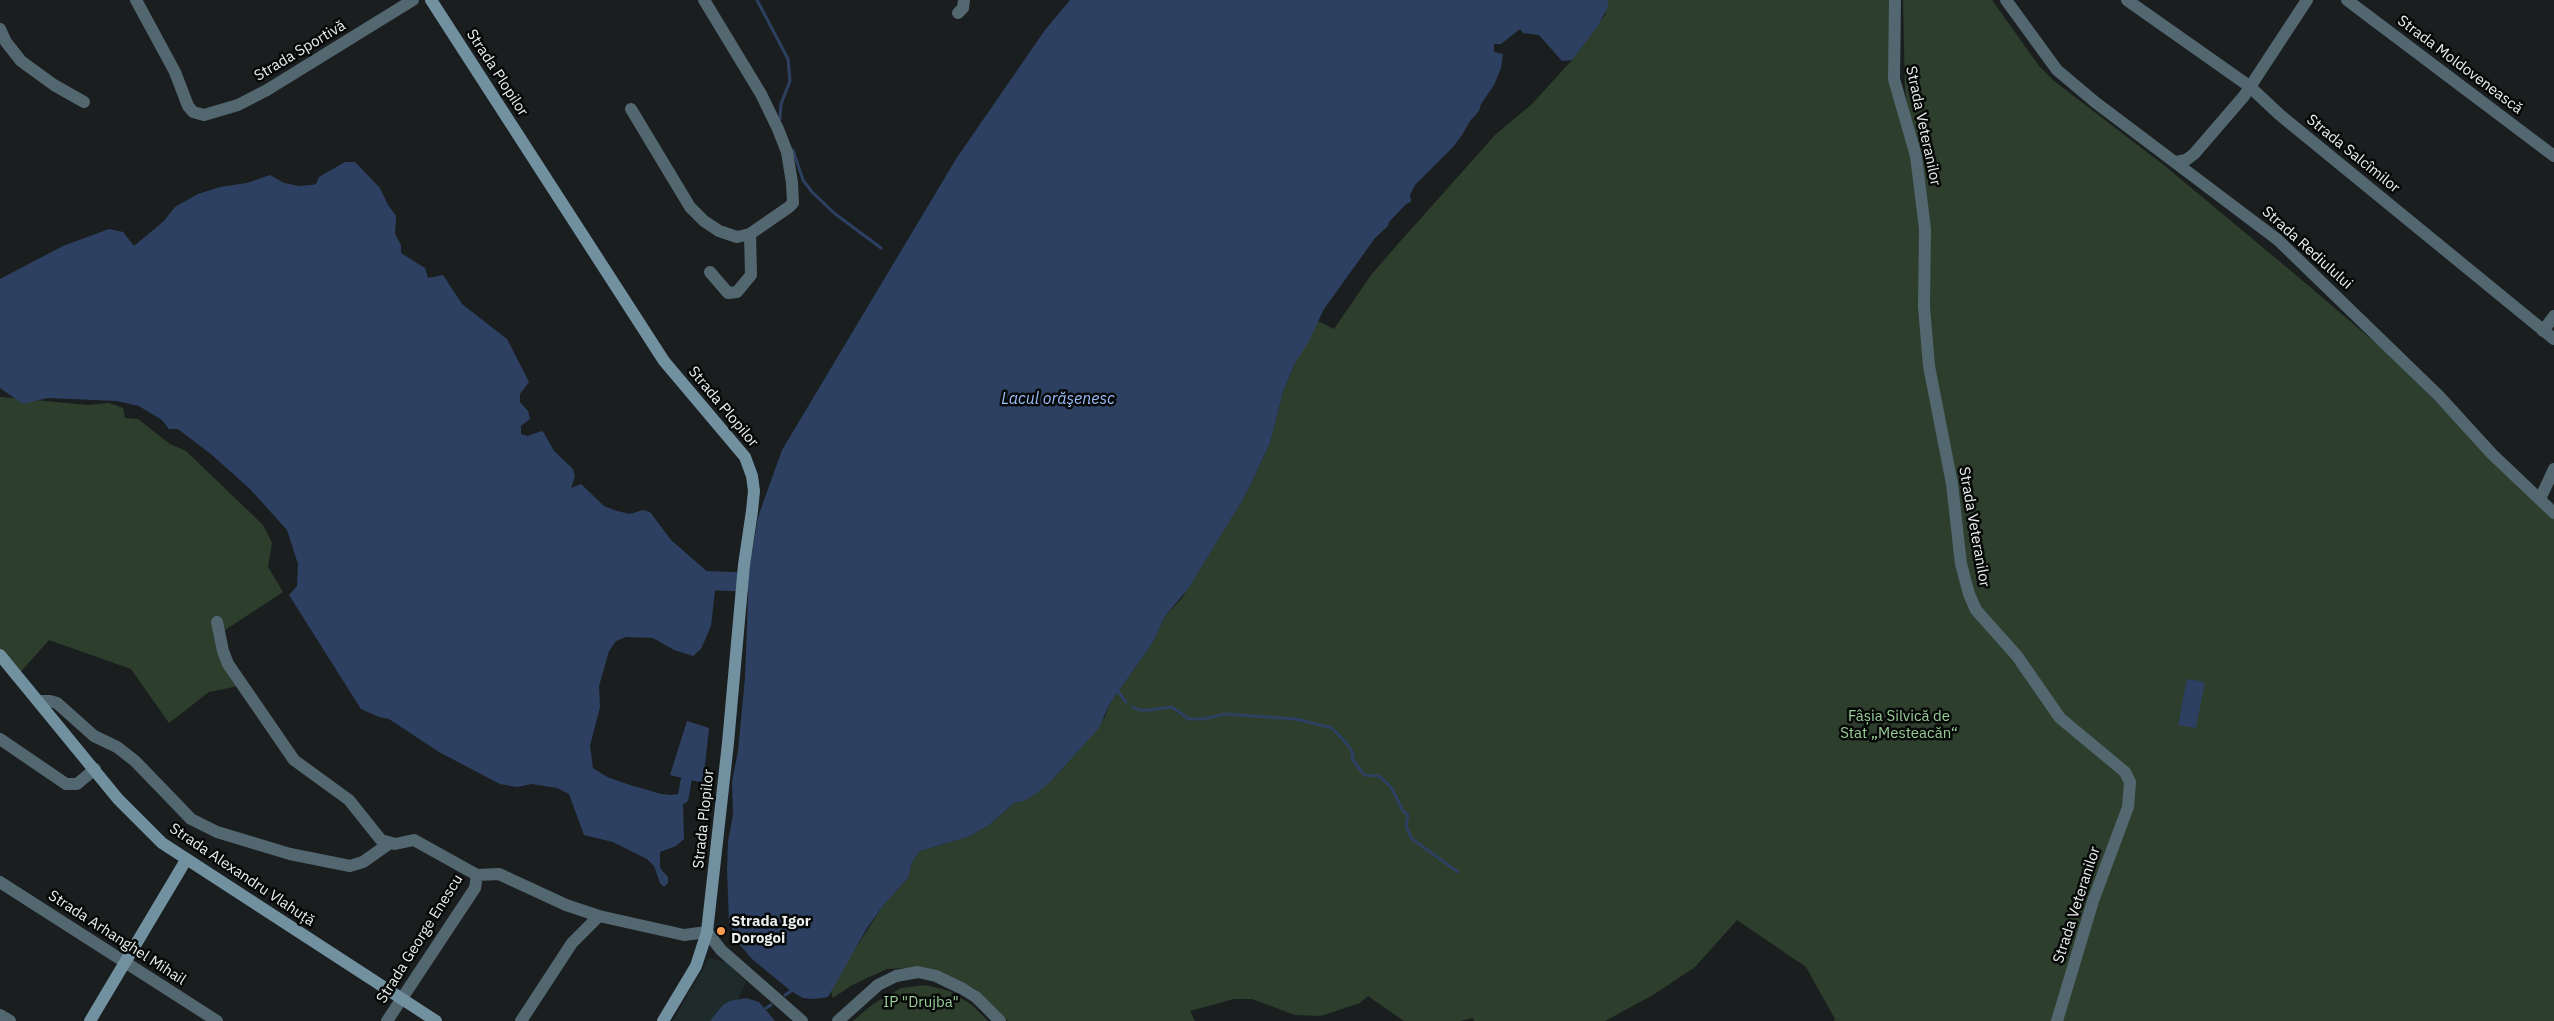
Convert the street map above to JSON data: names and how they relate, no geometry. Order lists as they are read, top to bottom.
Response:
{
  "streets": {
    "street": [
      "Strada Sportivă",
      "Strada Moldovenească",
      "Strada Plopilor",
      "Strada Veteranilor",
      "Strada Salcîmilor",
      "Strada Rediulului",
      "Strada Аlexandru Vlahuță",
      "Strada Arhanghel Mihail",
      "Strada George Enescu"
    ]
  },
  "crossings": [
    ["Strada Аlexandru Vlahuță", "Strada George Enescu"]
  ],
  "water": ["Lacul orăşenesc"],
  "parks": ["Fâșia Silvică de Stat „Mesteacăn“", "IP \"Drujba\""],
  "places": ["Strada Igor Dorogoi"]
}
